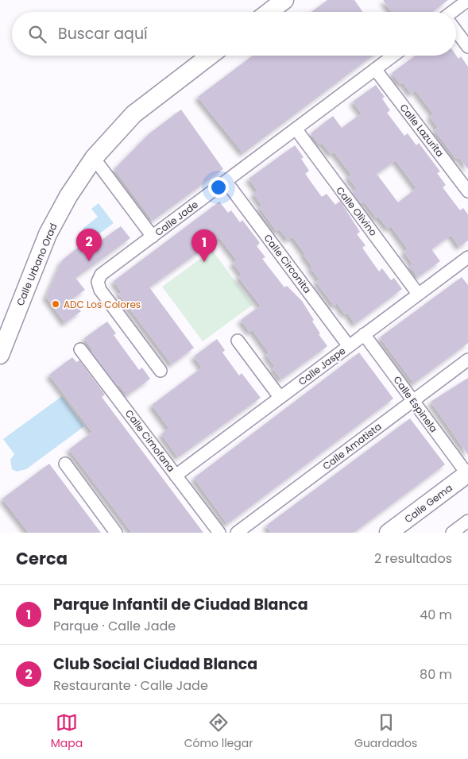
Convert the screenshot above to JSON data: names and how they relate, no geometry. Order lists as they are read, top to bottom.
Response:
{
  "streets": {
    "street": [
      "Calle Lazurita",
      "Calle Olivino",
      "Calle Jade",
      "Calle Circonita",
      "Calle Urbano Orad",
      "Calle Jaspe",
      "Calle Espinela",
      "Calle Cimofana",
      "Calle Amatista",
      "Calle Gema"
    ]
  },
  "crossings": [
    ["Calle Lazurita", "Calle Jade"],
    ["Calle Olivino", "Calle Jade"],
    ["Calle Olivino", "Calle Jaspe"],
    ["Calle Jade", "Calle Circonita"],
    ["Calle Circonita", "Calle Jaspe"],
    ["Calle Jaspe", "Calle Espinela"],
    ["Calle Jaspe", "Calle Cimofana"],
    ["Calle Espinela", "Calle Amatista"],
    ["Calle Espinela", "Calle Gema"]
  ],
  "places": ["ADC Los Colores"],
  "page": {
    "search": "Buscar aquí",
    "pins": ["2", "1"],
    "heading": ["Cerca", "2 resultados"],
    "list": [
      {
        "mark": "1",
        "name": "Parque Infantil de Ciudad Blanca",
        "note": "Parque · Calle Jade",
        "value": "40 m"
      },
      {
        "mark": "2",
        "name": "Club Social Ciudad Blanca",
        "note": "Restaurante · Calle Jade",
        "value": "80 m"
      }
    ],
    "nav": ["Mapa", "Cómo llegar", "Guardados"]
  }
}
